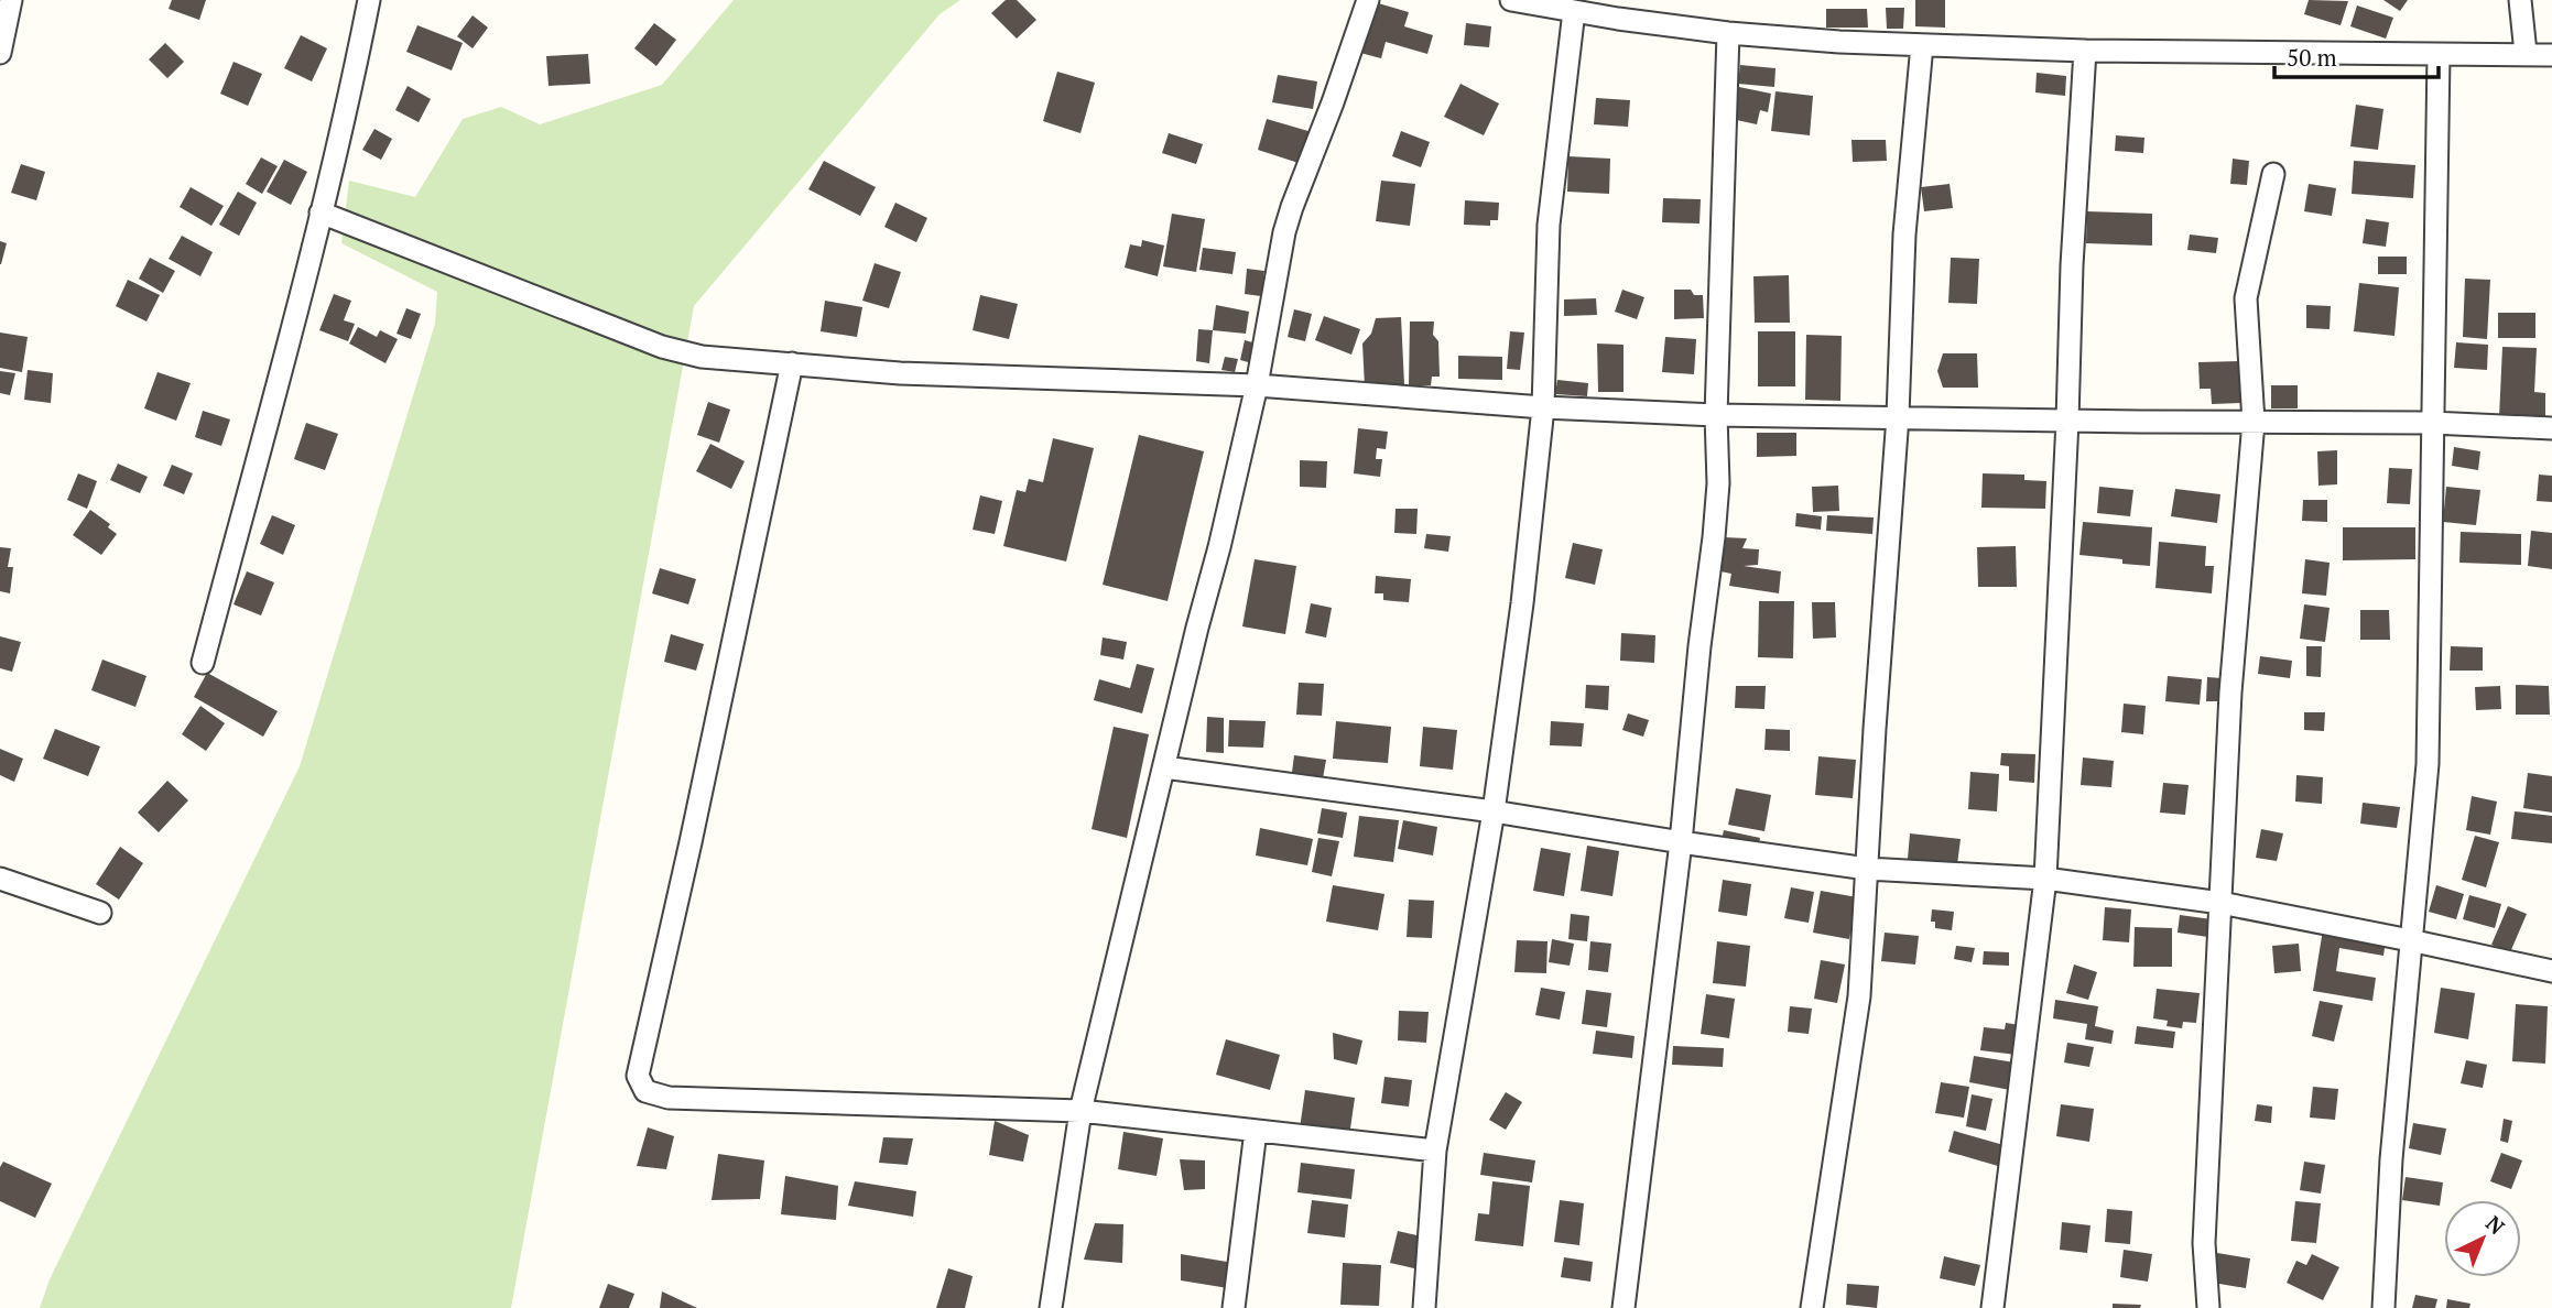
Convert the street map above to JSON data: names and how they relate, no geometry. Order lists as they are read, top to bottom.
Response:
{
  "scale_bar": "50 m",
  "north": "top right"
}
